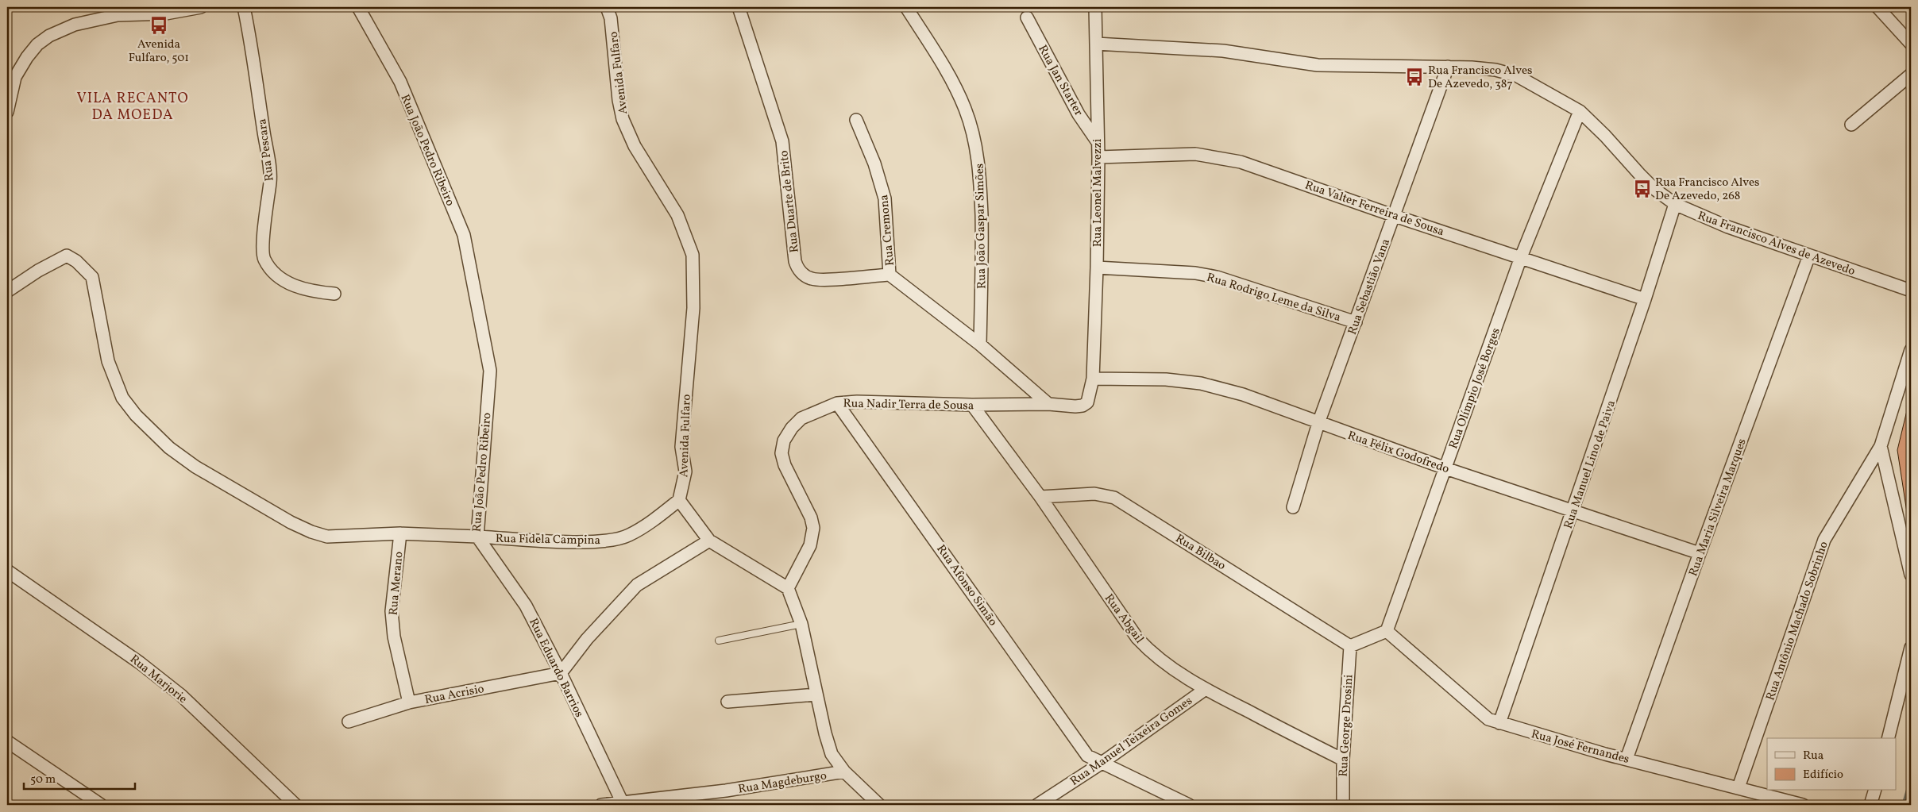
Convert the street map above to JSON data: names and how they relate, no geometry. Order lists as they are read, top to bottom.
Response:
{
  "streets": {
    "street": [
      "Avenida Fulfaro",
      "Rua Jan Starter",
      "Rua Pescara",
      "Rua João Pedro Ribeiro",
      "Rua Leonel Malvezzi",
      "Rua Duarte de Brito",
      "Rua Valter Ferreira de Sousa",
      "Rua João Gaspar Simões",
      "Rua Cremona",
      "Rua Francisco Alves de Azevedo",
      "Rua Sebastião Vana",
      "Rua Rodrigo Leme da Silva",
      "Rua Olímpio José Borges",
      "Rua Nadir Terra de Sousa",
      "Rua Félix Godofredo",
      "Rua Manuel Lino de Paiva",
      "Rua Maria Silveira Marques",
      "Rua Fidela Campina",
      "Rua Bilbao",
      "Rua Merano",
      "Rua Afonso Simão",
      "Rua Abgail",
      "Rua Antônio Machado Sobrinho",
      "Rua Eduardo Barrios",
      "Rua Marjorie",
      "Rua Acrisio",
      "Rua George Drosini",
      "Rua Manuel Teixeira Gomes",
      "Rua José Fernandes",
      "Rua Magdeburgo"
    ]
  },
  "crossings": [
    ["Avenida Fulfaro", "Rua Fidela Campina"],
    ["Rua Jan Starter", "Rua Leonel Malvezzi"],
    ["Rua João Pedro Ribeiro", "Rua Fidela Campina"],
    ["Rua João Pedro Ribeiro", "Rua Merano"],
    ["Rua João Pedro Ribeiro", "Rua Eduardo Barrios"],
    ["Rua Leonel Malvezzi", "Rua Valter Ferreira de Sousa"],
    ["Rua Leonel Malvezzi", "Rua Francisco Alves de Azevedo"],
    ["Rua Leonel Malvezzi", "Rua Rodrigo Leme da Silva"],
    ["Rua Leonel Malvezzi", "Rua Nadir Terra de Sousa"],
    ["Rua Leonel Malvezzi", "Rua Félix Godofredo"],
    ["Rua Duarte de Brito", "Rua Cremona"],
    ["Rua Valter Ferreira de Sousa", "Rua Sebastião Vana"],
    ["Rua Valter Ferreira de Sousa", "Rua Olímpio José Borges"],
    ["Rua Valter Ferreira de Sousa", "Rua Manuel Lino de Paiva"],
    ["Rua Francisco Alves de Azevedo", "Rua Sebastião Vana"],
    ["Rua Francisco Alves de Azevedo", "Rua Olímpio José Borges"],
    ["Rua Francisco Alves de Azevedo", "Rua Manuel Lino de Paiva"],
    ["Rua Francisco Alves de Azevedo", "Rua Maria Silveira Marques"],
    ["Rua Sebastião Vana", "Rua Rodrigo Leme da Silva"],
    ["Rua Sebastião Vana", "Rua Félix Godofredo"],
    ["Rua Olímpio José Borges", "Rua Félix Godofredo"],
    ["Rua Olímpio José Borges", "Rua José Fernandes"],
    ["Rua Nadir Terra de Sousa", "Rua Félix Godofredo"],
    ["Rua Nadir Terra de Sousa", "Rua Afonso Simão"],
    ["Rua Nadir Terra de Sousa", "Rua Abgail"],
    ["Rua Félix Godofredo", "Rua Manuel Lino de Paiva"],
    ["Rua Félix Godofredo", "Rua Maria Silveira Marques"],
    ["Rua Manuel Lino de Paiva", "Rua José Fernandes"],
    ["Rua Maria Silveira Marques", "Rua José Fernandes"],
    ["Rua Fidela Campina", "Rua Eduardo Barrios"],
    ["Rua Bilbao", "Rua Abgail"],
    ["Rua Bilbao", "Rua George Drosini"],
    ["Rua Merano", "Rua Acrisio"],
    ["Rua Afonso Simão", "Rua Manuel Teixeira Gomes"],
    ["Rua Abgail", "Rua George Drosini"],
    ["Rua Abgail", "Rua Manuel Teixeira Gomes"],
    ["Rua Antônio Machado Sobrinho", "Rua José Fernandes"],
    ["Rua Eduardo Barrios", "Rua Acrisio"],
    ["Rua Eduardo Barrios", "Rua Magdeburgo"]
  ],
  "districts": ["VILA RECANTO DA MOEDA"],
  "places": {
    "bus stop": ["Avenida Fulfaro, 501", "Rua Francisco Alves De Azevedo, 387", "Rua Francisco Alves De Azevedo, 268"]
  },
  "legend": ["Rua", "Edifício"],
  "scale_bar": "50 m"
}
